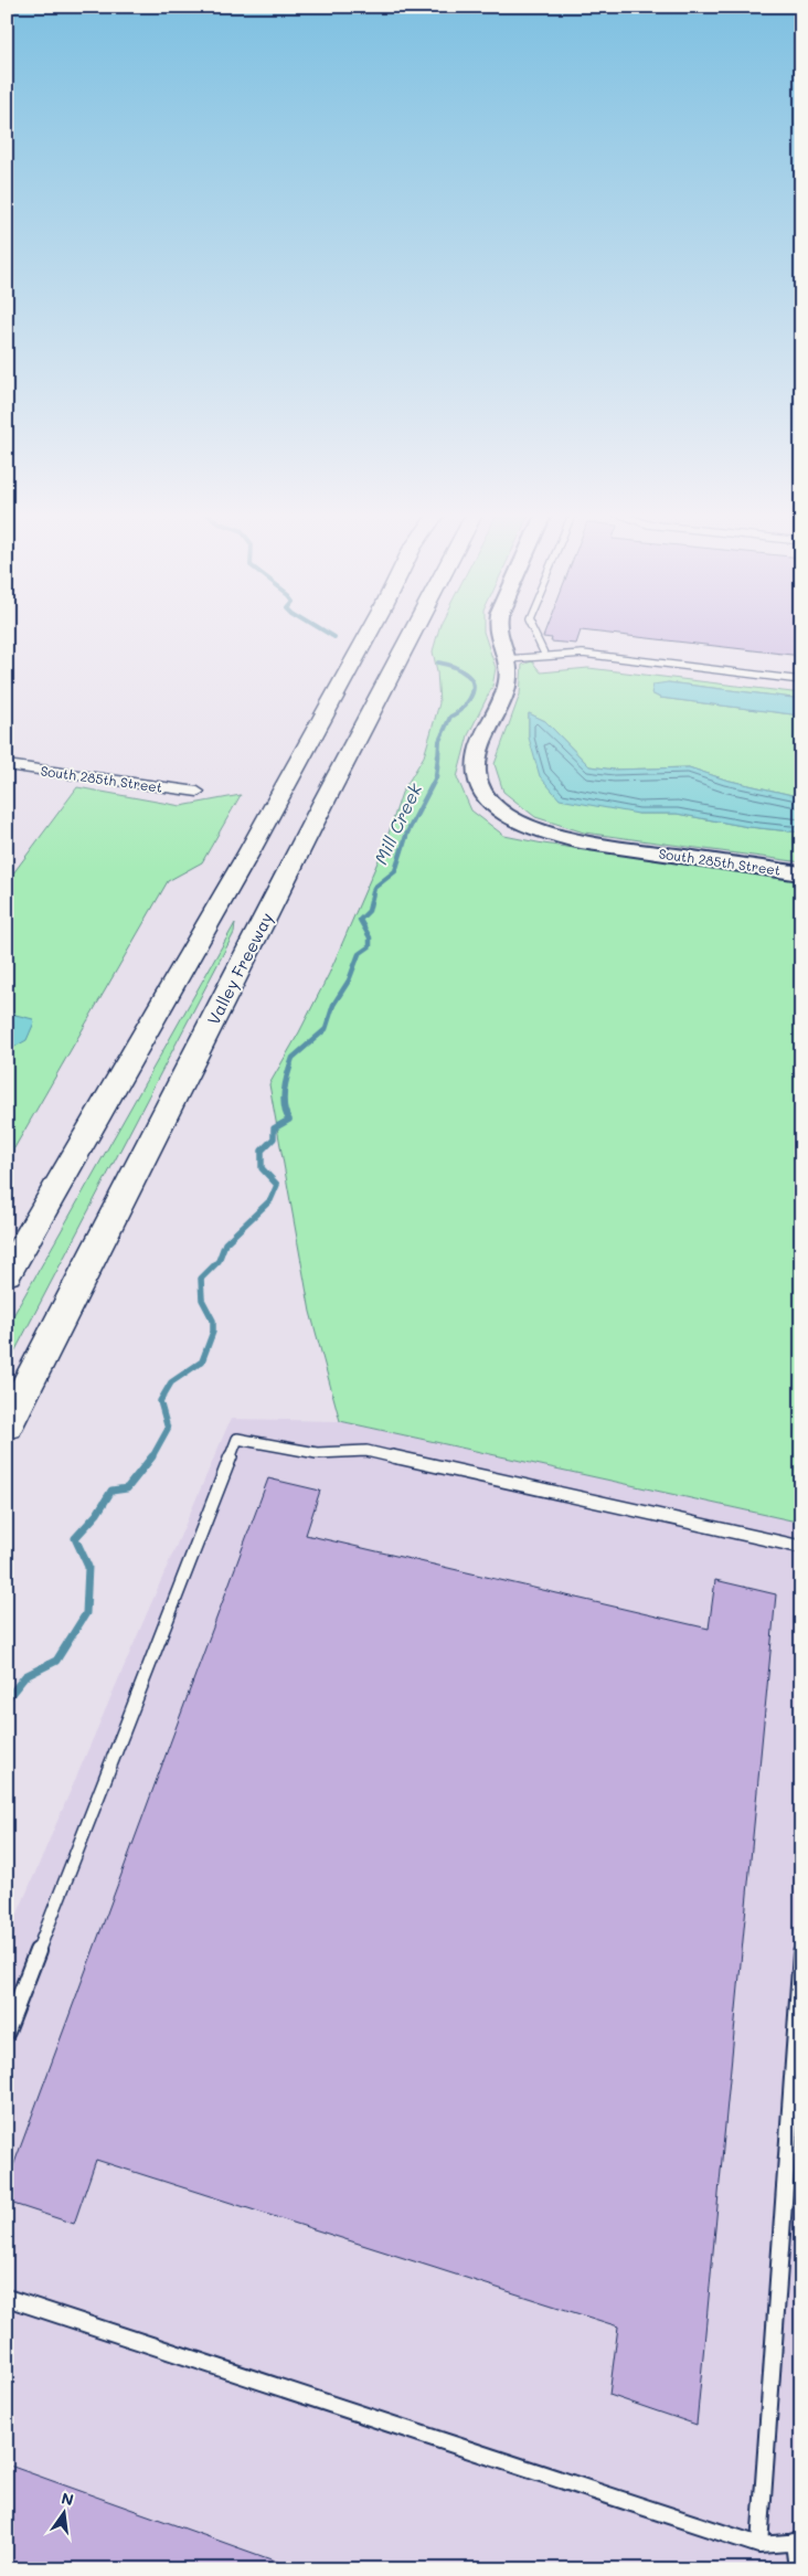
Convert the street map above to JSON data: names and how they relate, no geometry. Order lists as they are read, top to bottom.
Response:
{
  "streets": {
    "highway": ["Valley Freeway"],
    "street": ["South 285th Street"]
  },
  "water": ["Mill Creek"],
  "north": "top"
}
